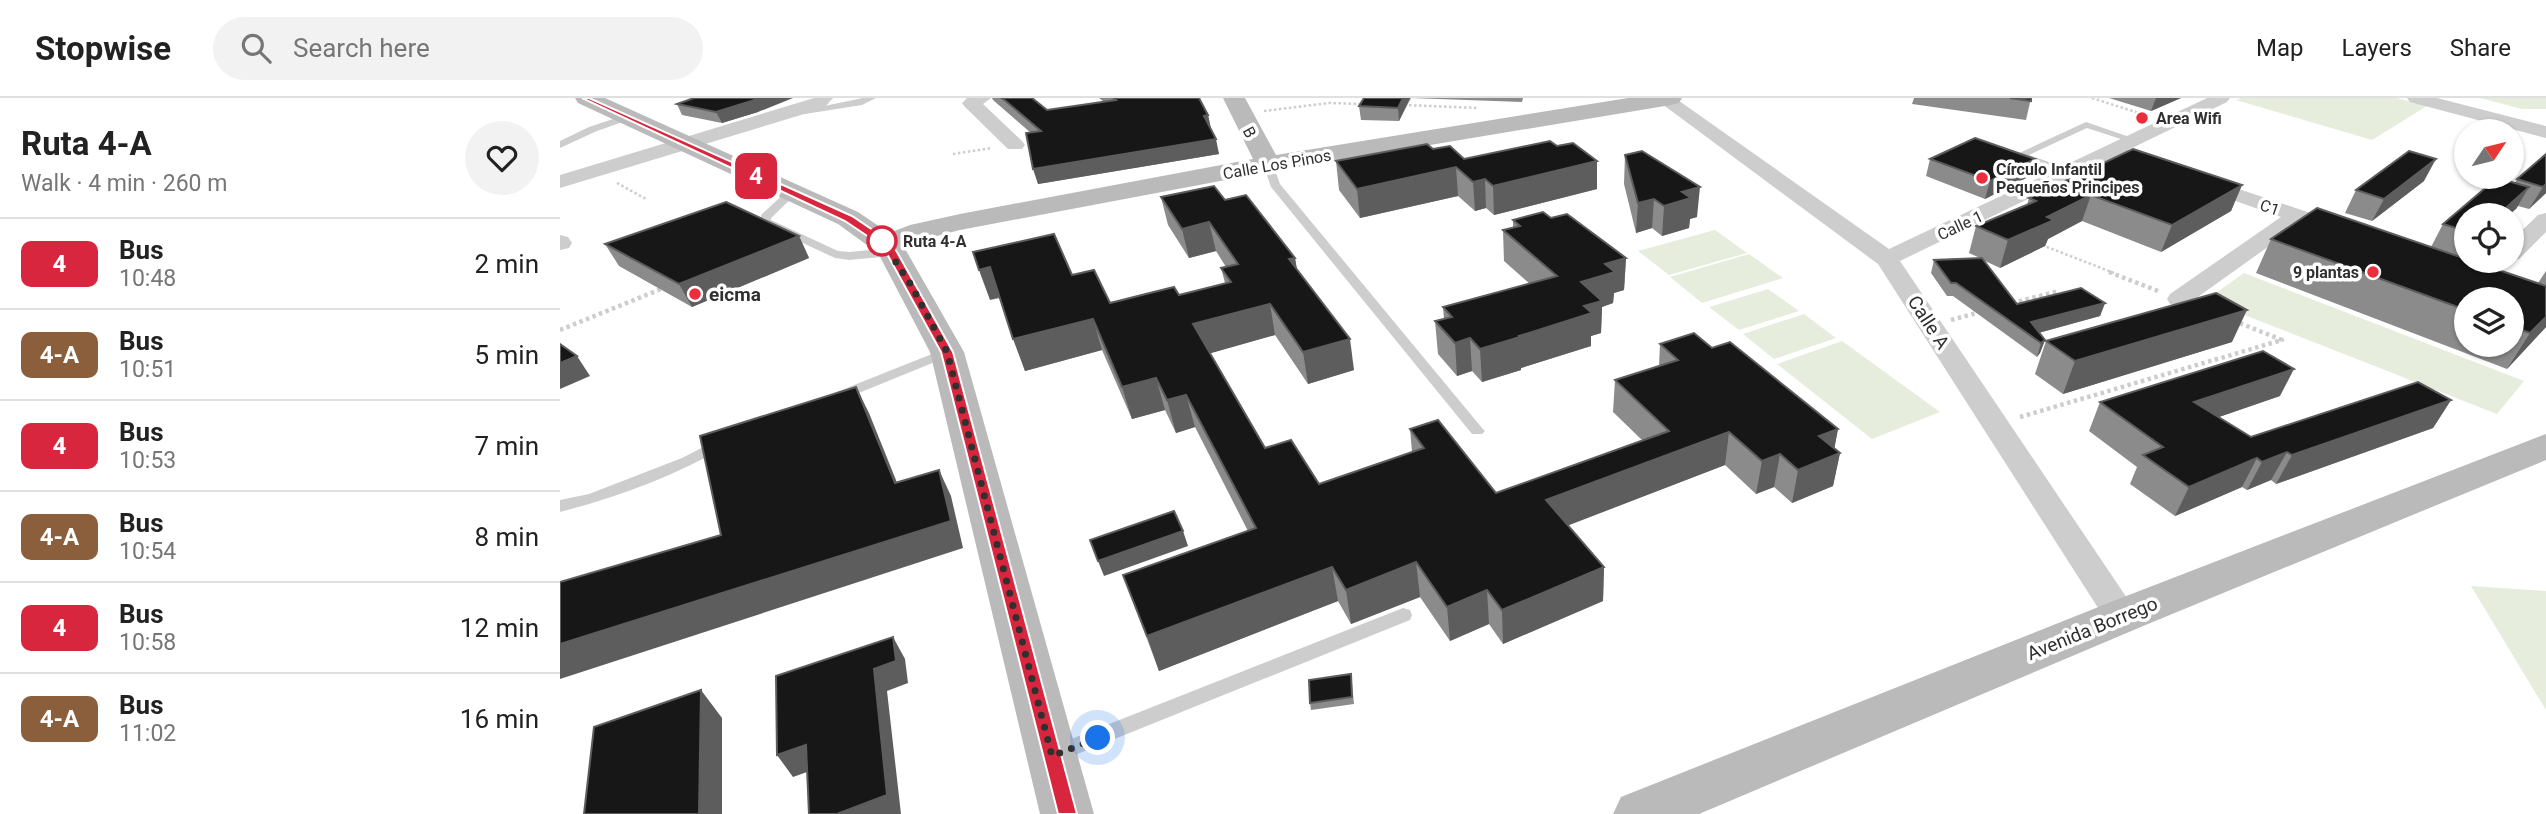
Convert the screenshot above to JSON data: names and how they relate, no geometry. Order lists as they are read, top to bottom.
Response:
{
  "streets": {
    "street": [
      "B",
      "Calle Los Pinos",
      "C1",
      "Calle 1",
      "Calle A",
      "Avenida Borrego"
    ]
  },
  "crossings": [
    ["B", "Calle Los Pinos"],
    ["Calle Los Pinos", "Calle A"],
    ["C1", "Calle 1"],
    ["Calle 1", "Calle A"],
    ["Calle A", "Avenida Borrego"]
  ],
  "places": [
    "Area Wifi",
    "Círculo Infantil Pequeños Principes",
    "Ruta 4-A",
    "9 plantas",
    "eicma"
  ],
  "lines": ["bus line 4"],
  "north": "top right",
  "page": {
    "header": "Stopwise",
    "search": "Search here",
    "nav": ["Map", "Layers", "Share"],
    "heading": ["Ruta 4-A", "Walk · 4 min · 260 m"],
    "on_map": "4",
    "list": [
      {
        "mark": "4",
        "name": "Bus",
        "note": "10:48",
        "value": "2 min"
      },
      {
        "mark": "4-A",
        "name": "Bus",
        "note": "10:51",
        "value": "5 min"
      },
      {
        "mark": "4",
        "name": "Bus",
        "note": "10:53",
        "value": "7 min"
      },
      {
        "mark": "4-A",
        "name": "Bus",
        "note": "10:54",
        "value": "8 min"
      },
      {
        "mark": "4",
        "name": "Bus",
        "note": "10:58",
        "value": "12 min"
      },
      {
        "mark": "4-A",
        "name": "Bus",
        "note": "11:02",
        "value": "16 min"
      }
    ]
  }
}
